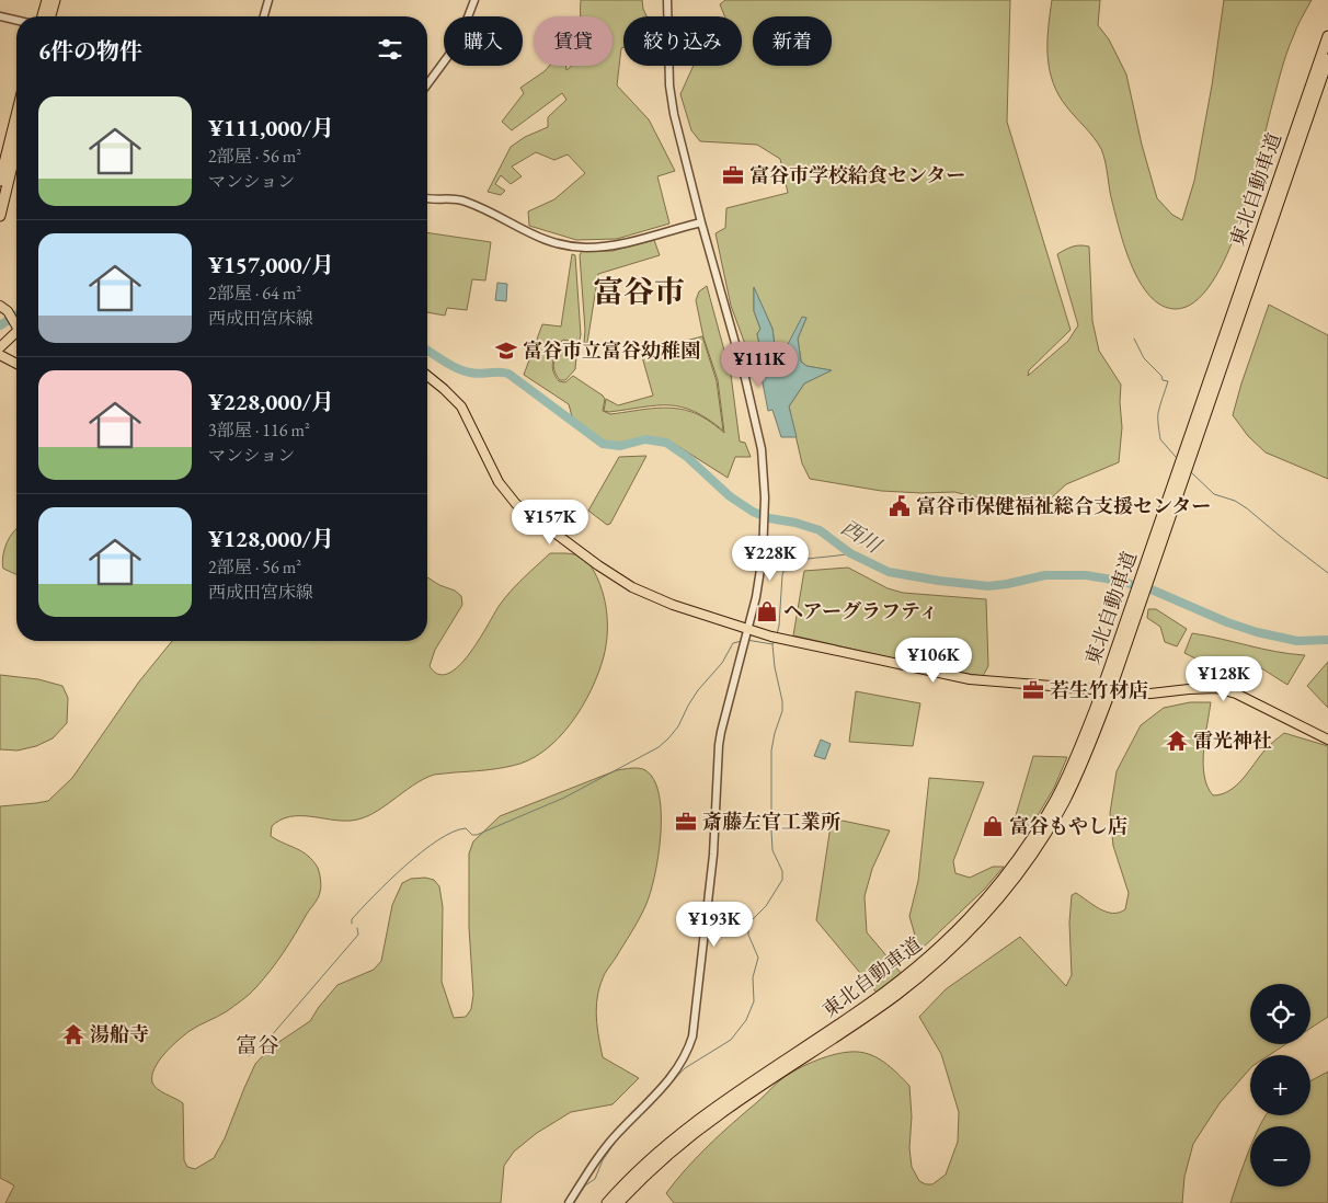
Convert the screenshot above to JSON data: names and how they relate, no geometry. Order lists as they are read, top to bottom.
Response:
{
  "streets": {
    "highway": ["東北自動車道"]
  },
  "districts": ["富谷市", "富谷"],
  "water": ["西川"],
  "places": {
    "office": ["富谷市学校給食センター", "若生竹材店", "斎藤左官工業所"],
    "school or university": ["富谷市立富谷幼稚園"],
    "public building": ["富谷市保健福祉総合支援センター"],
    "shop": ["ヘアーグラフティ", "富谷もやし店"],
    "temple": ["雷光神社", "湯船寺"]
  },
  "page": {
    "chip": [
      "購入",
      "賃貸",
      "絞り込み",
      "新着"
    ],
    "heading": "6件の物件",
    "list": [
      {
        "name": "¥111,000/月",
        "note": "2部屋 · 56 m² · マンション"
      },
      {
        "name": "¥157,000/月",
        "note": "2部屋 · 64 m² · 西成田宮床線"
      },
      {
        "name": "¥228,000/月",
        "note": "3部屋 · 116 m² · マンション"
      },
      {
        "name": "¥128,000/月",
        "note": "2部屋 · 56 m² · 西成田宮床線"
      }
    ],
    "price": [
      "¥111K",
      "¥157K",
      "¥228K",
      "¥106K",
      "¥128K",
      "¥193K"
    ],
    "map_buttons": ["+", "−"]
  }
}
